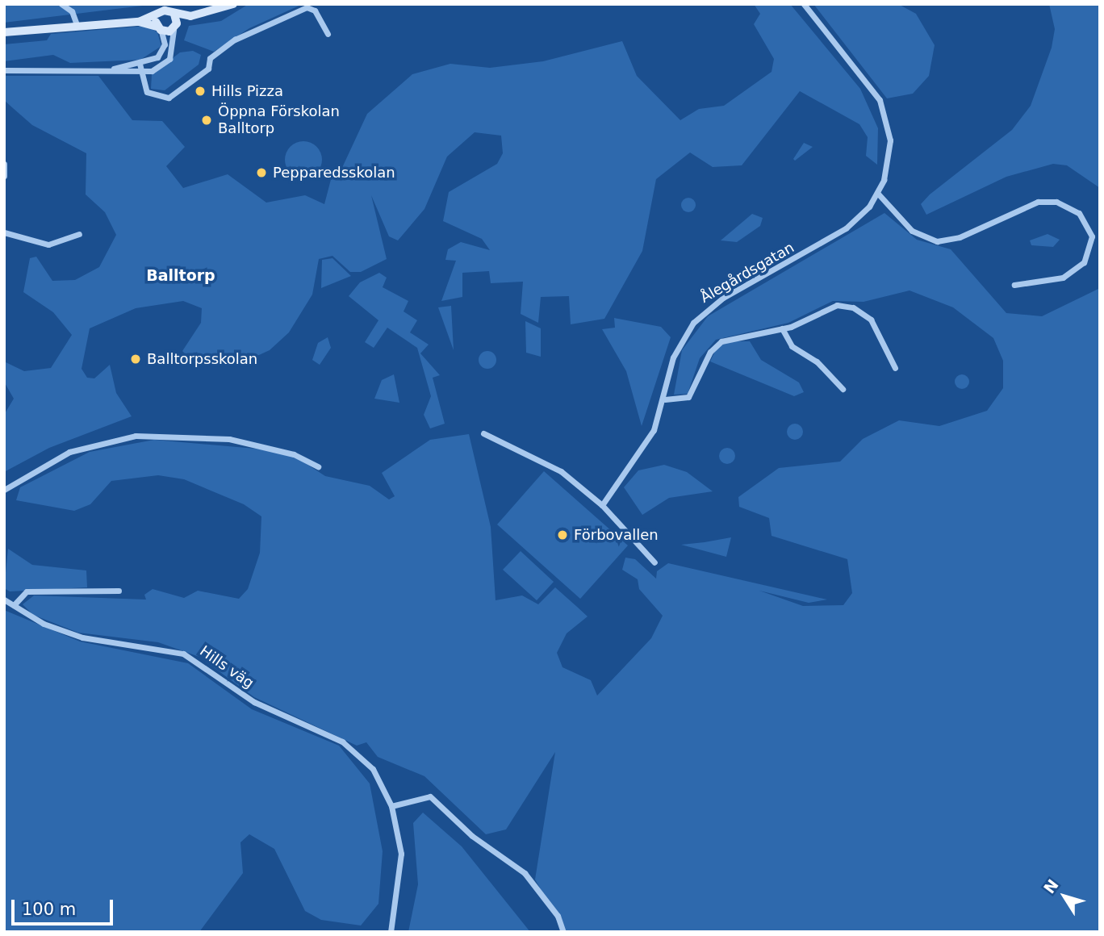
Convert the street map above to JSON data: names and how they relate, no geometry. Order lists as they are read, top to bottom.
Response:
{
  "streets": {
    "street": ["Ålegårdsgatan", "Hills väg"]
  },
  "districts": ["Balltorp"],
  "places": [
    "Hills Pizza",
    "Öppna Förskolan Balltorp",
    "Pepparedsskolan",
    "Balltorpsskolan",
    "Förbovallen"
  ],
  "scale_bar": "100 m",
  "north": "top left"
}
